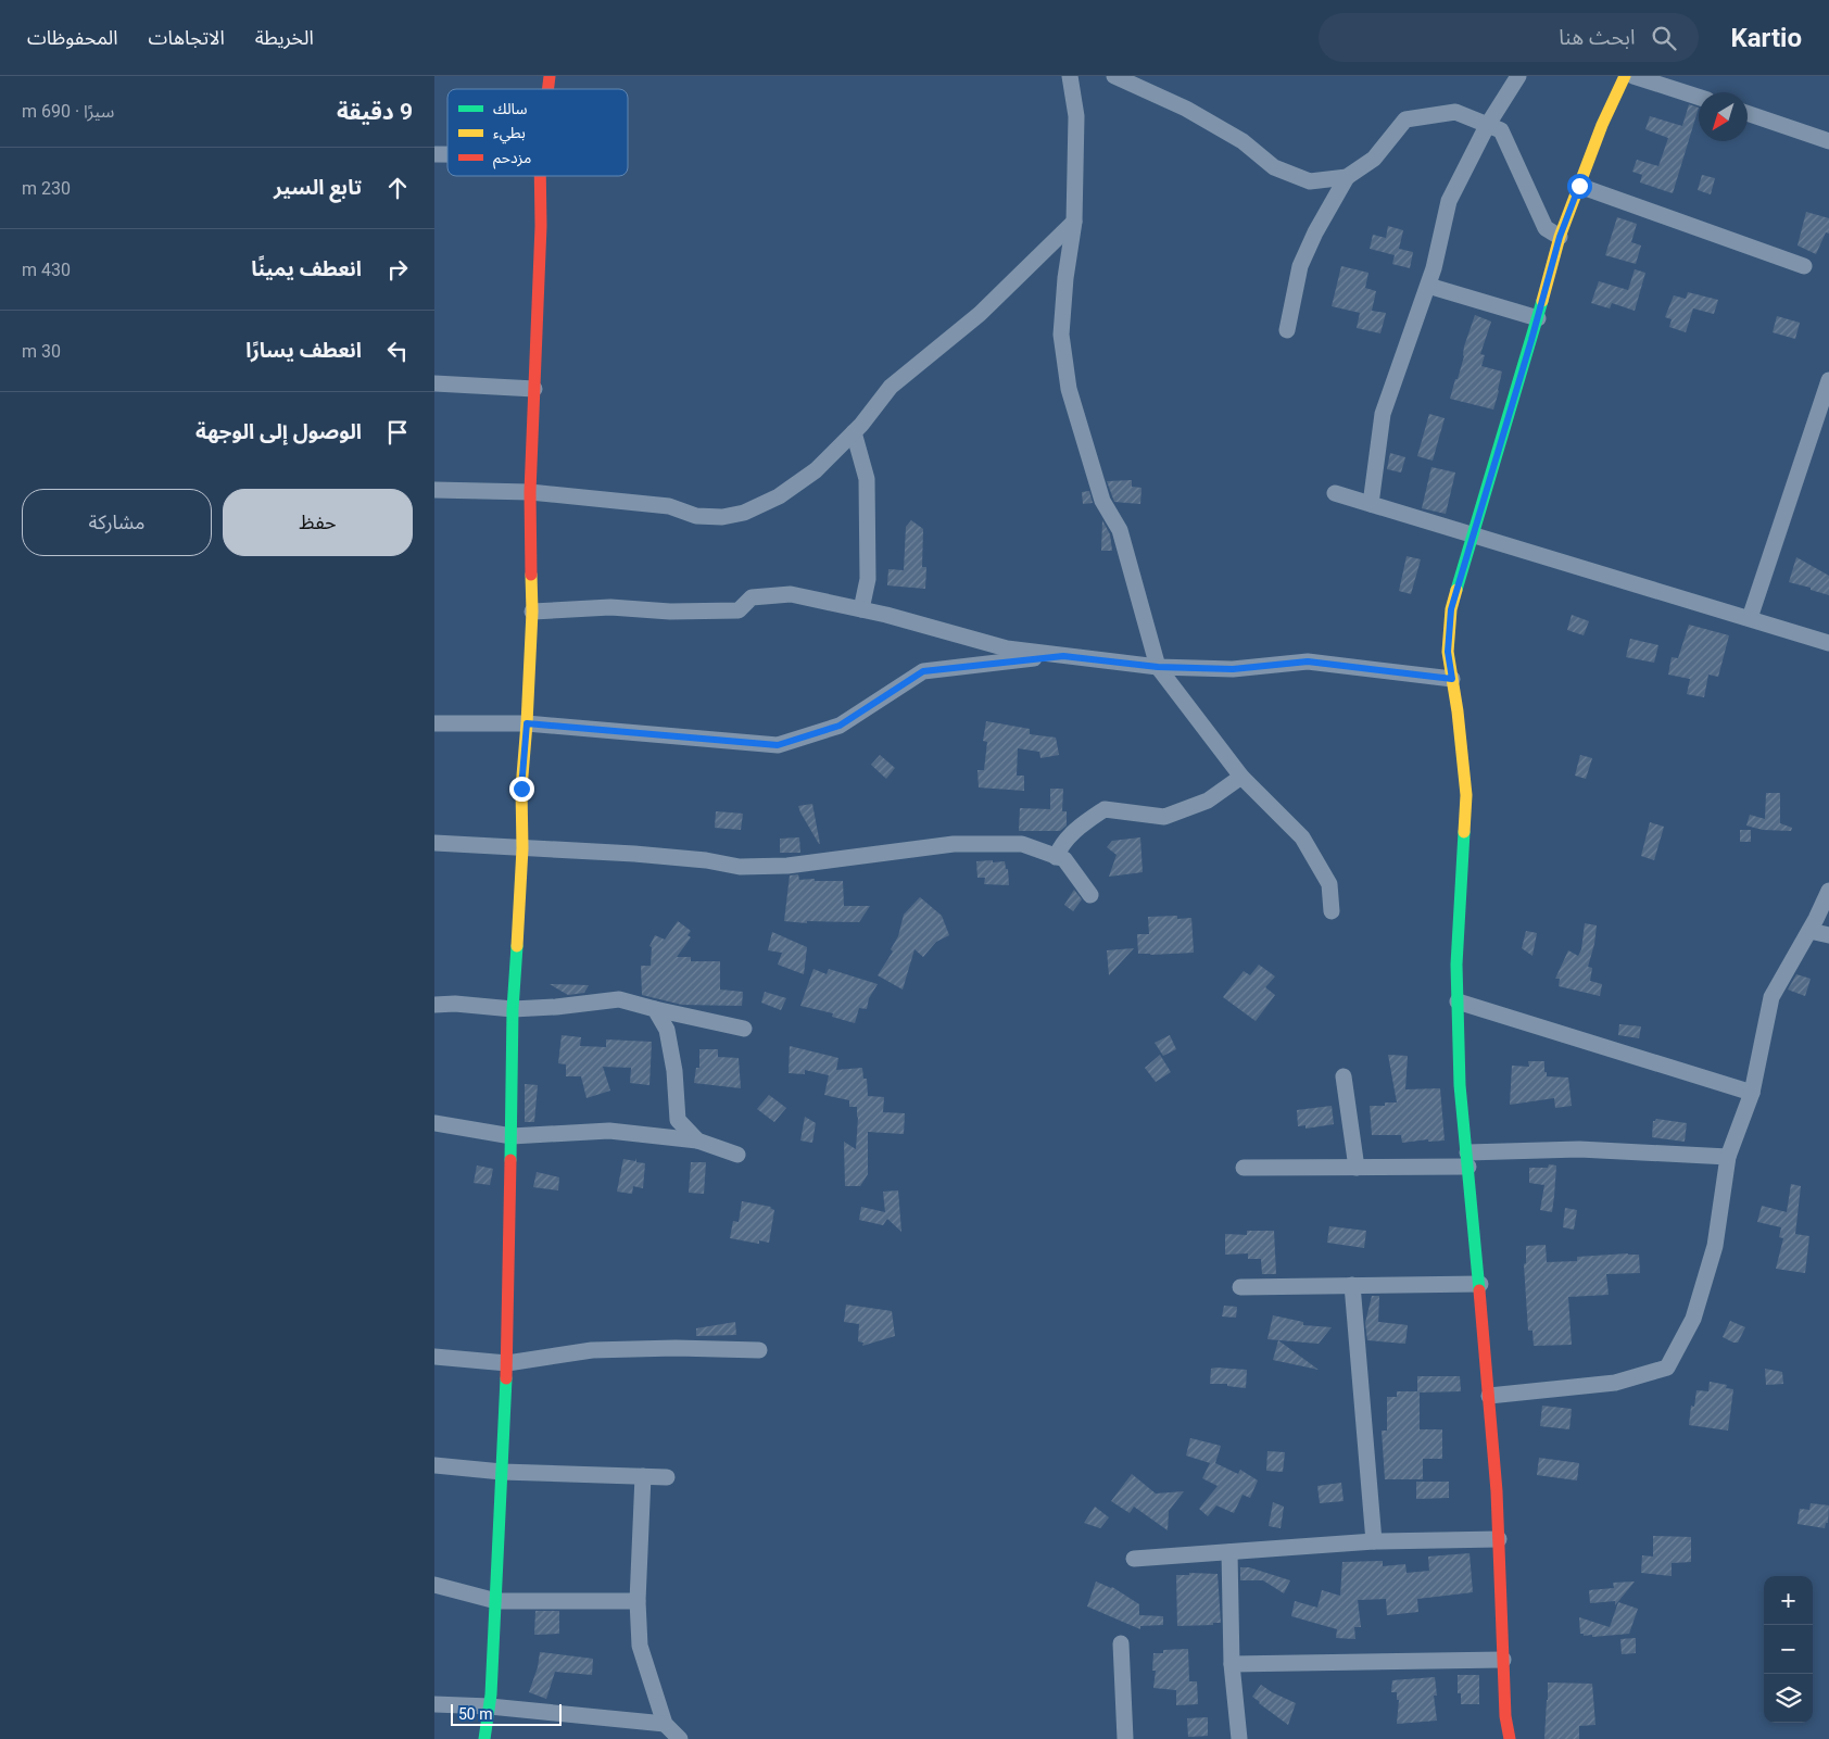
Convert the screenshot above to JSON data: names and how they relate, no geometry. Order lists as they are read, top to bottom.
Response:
{
  "legend": ["سالك", "بطيء", "مزدحم"],
  "scale_bar": "50 m",
  "north": "bottom left",
  "page": {
    "header": "Kartio",
    "search": "ابحث هنا",
    "nav": ["الخريطة", "الاتجاهات", "المحفوظات"],
    "heading": ["9 دقيقة", "سيرًا · 690 m"],
    "list": [
      ["تابع السير", "230 m"],
      ["انعطف يمينًا", "430 m"],
      ["انعطف يسارًا", "30 m"],
      "الوصول إلى الوجهة"
    ],
    "buttons": ["حفظ", "مشاركة"],
    "map_buttons": ["+", "−"],
    "scale": "50 m"
  }
}
